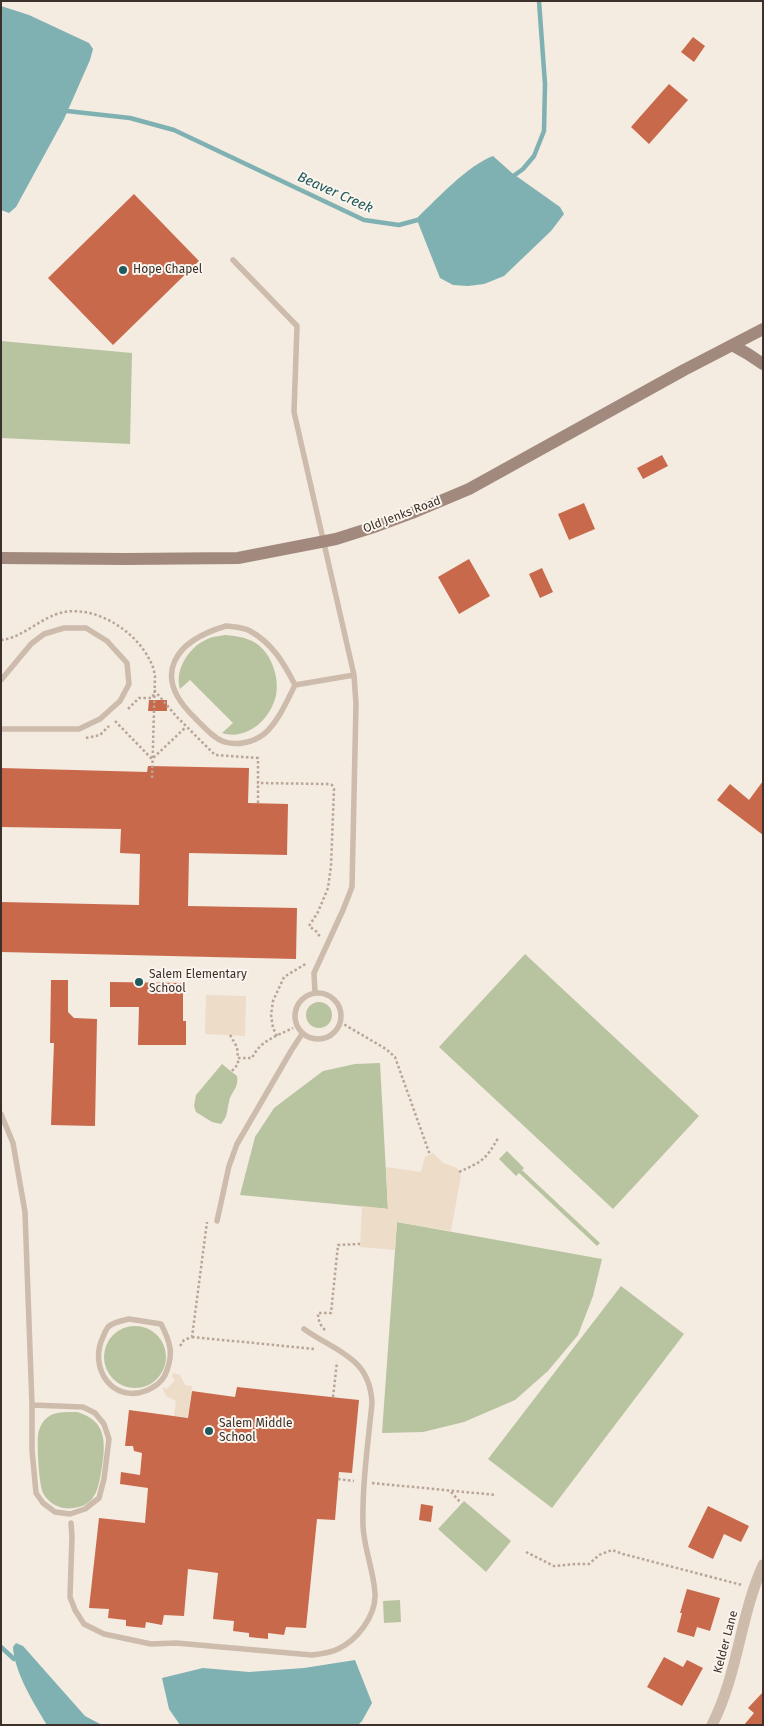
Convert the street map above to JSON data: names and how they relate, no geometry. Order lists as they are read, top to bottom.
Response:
{
  "streets": {
    "street": ["Old Jenks Road", "Kelder Lane"]
  },
  "water": ["Beaver Creek"],
  "places": ["Hope Chapel", "Salem Elementary School", "Salem Middle School"]
}
